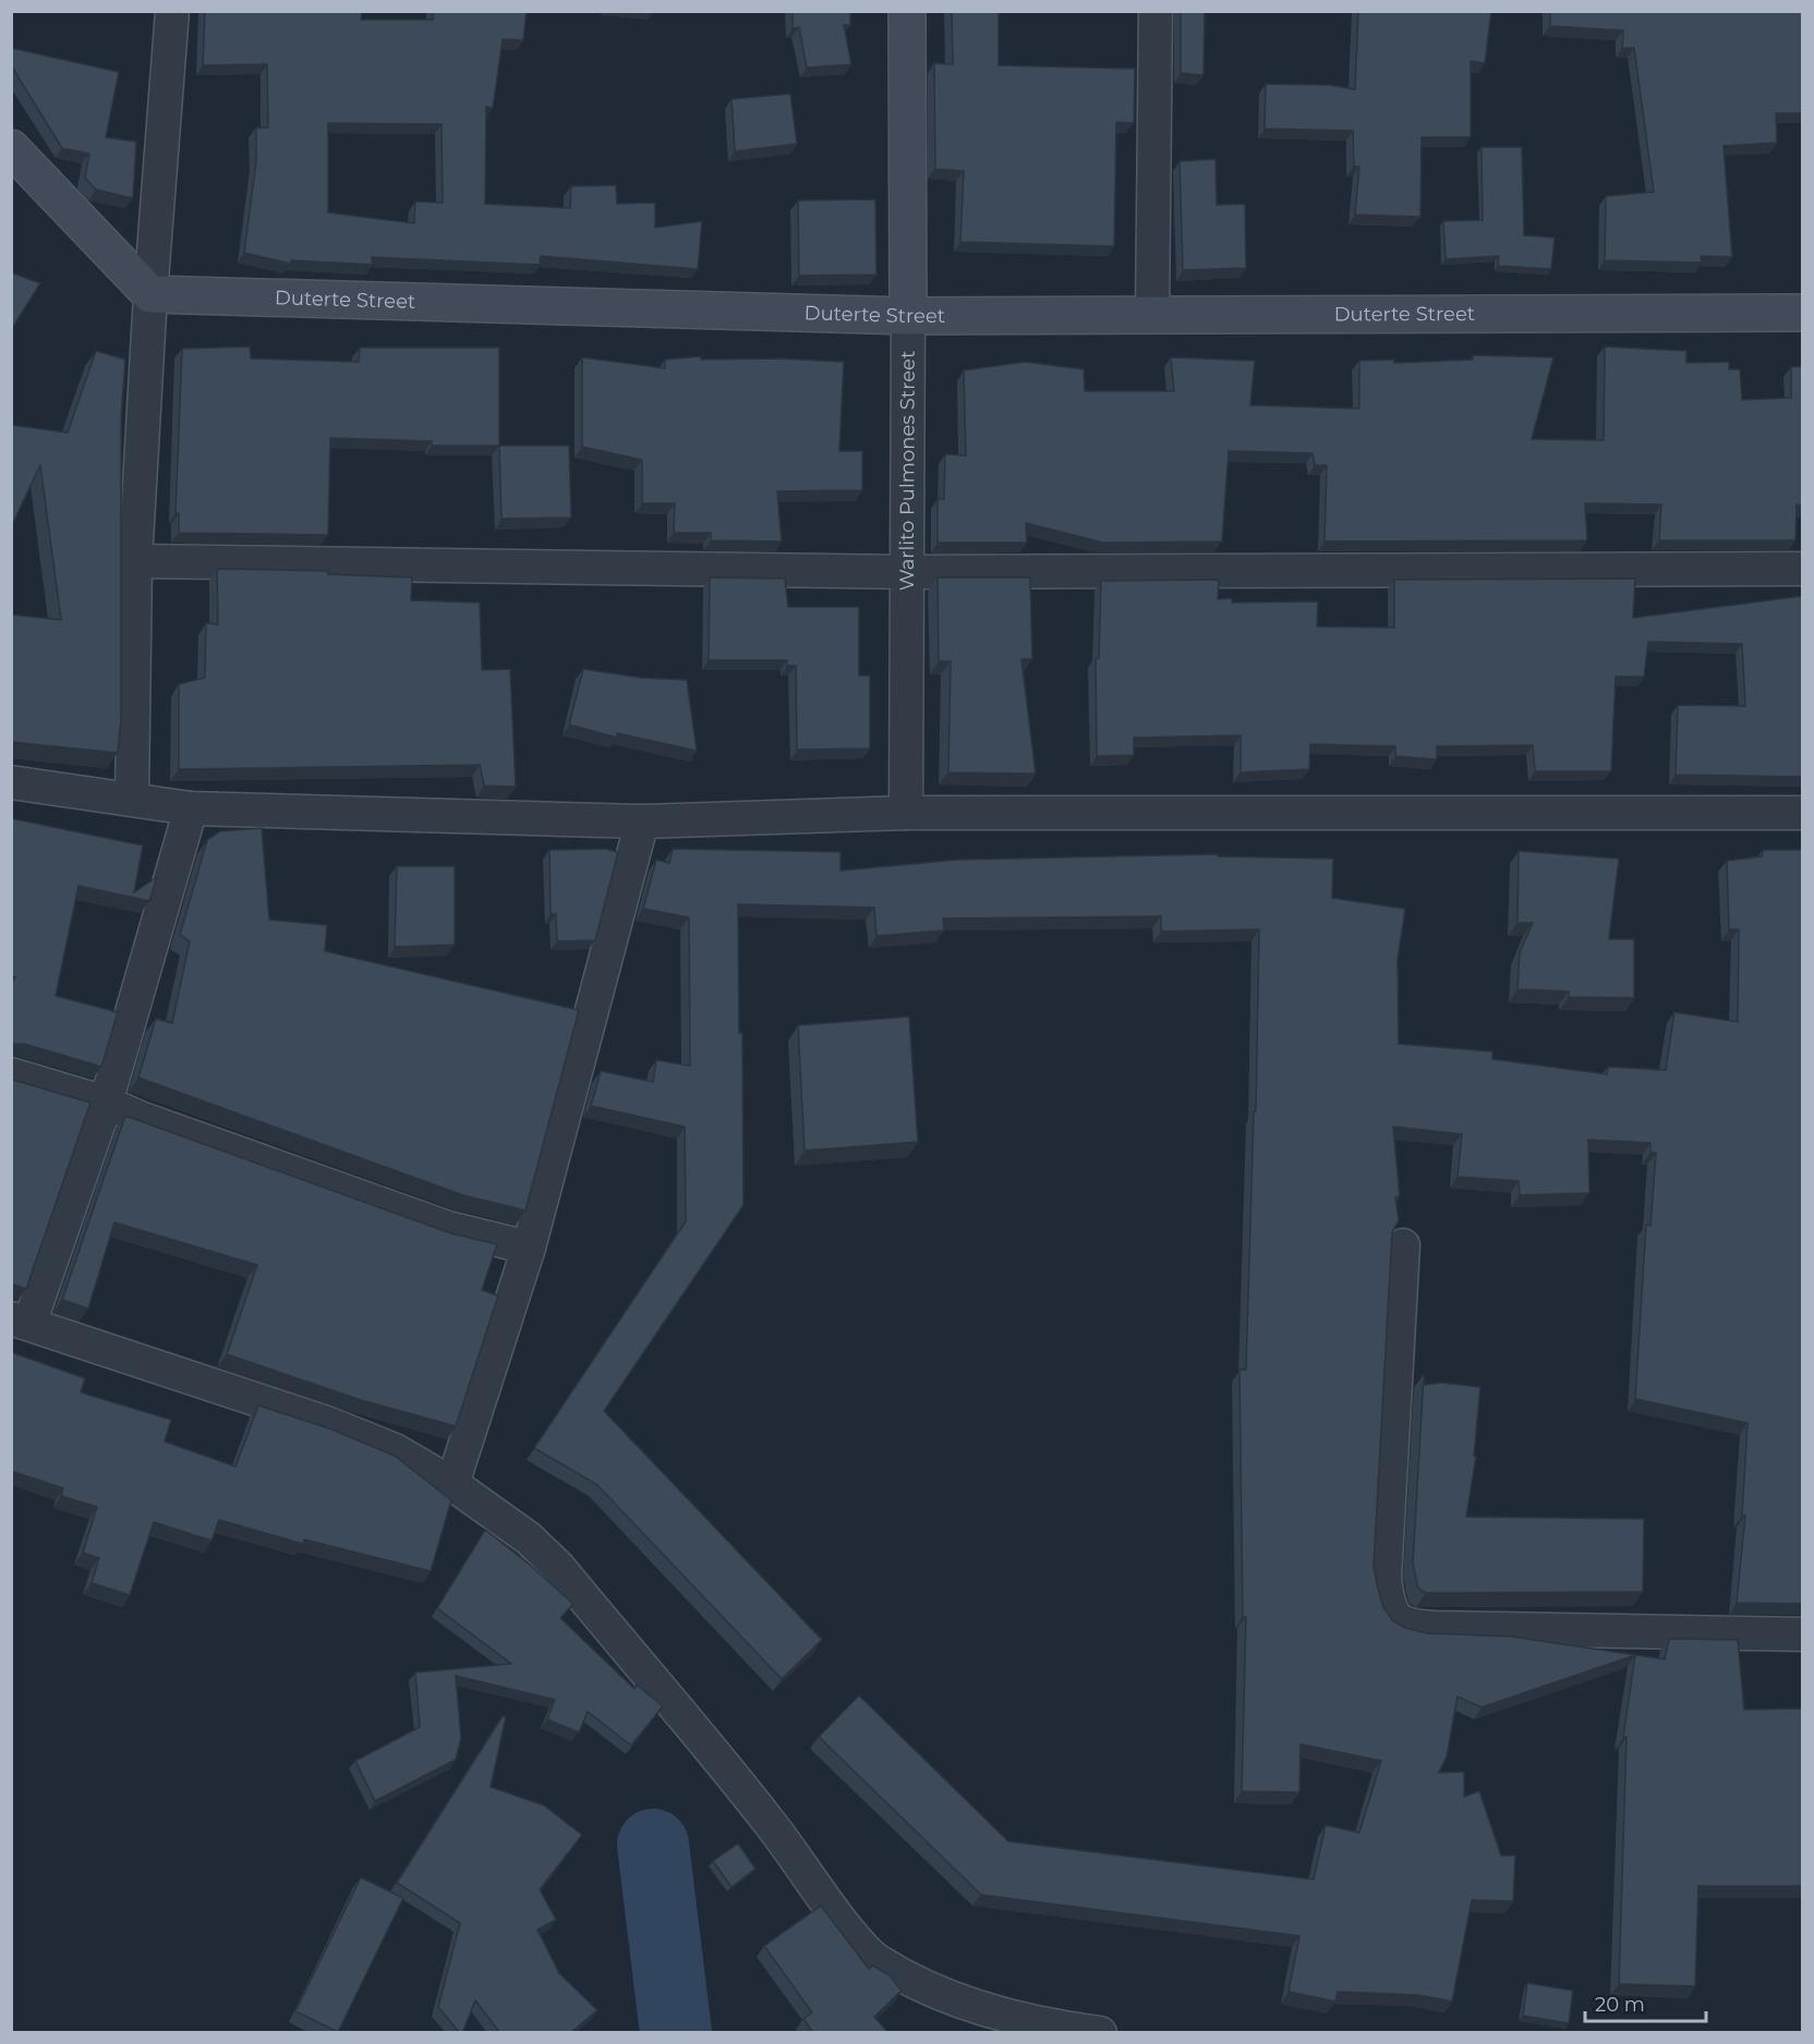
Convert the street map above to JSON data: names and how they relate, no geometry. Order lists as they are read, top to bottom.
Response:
{
  "streets": {
    "main road": ["Duterte Street", "Warlito Pulmones Street"]
  },
  "crossings": [
    ["Duterte Street", "Warlito Pulmones Street"]
  ],
  "scale_bar": "20 m"
}
